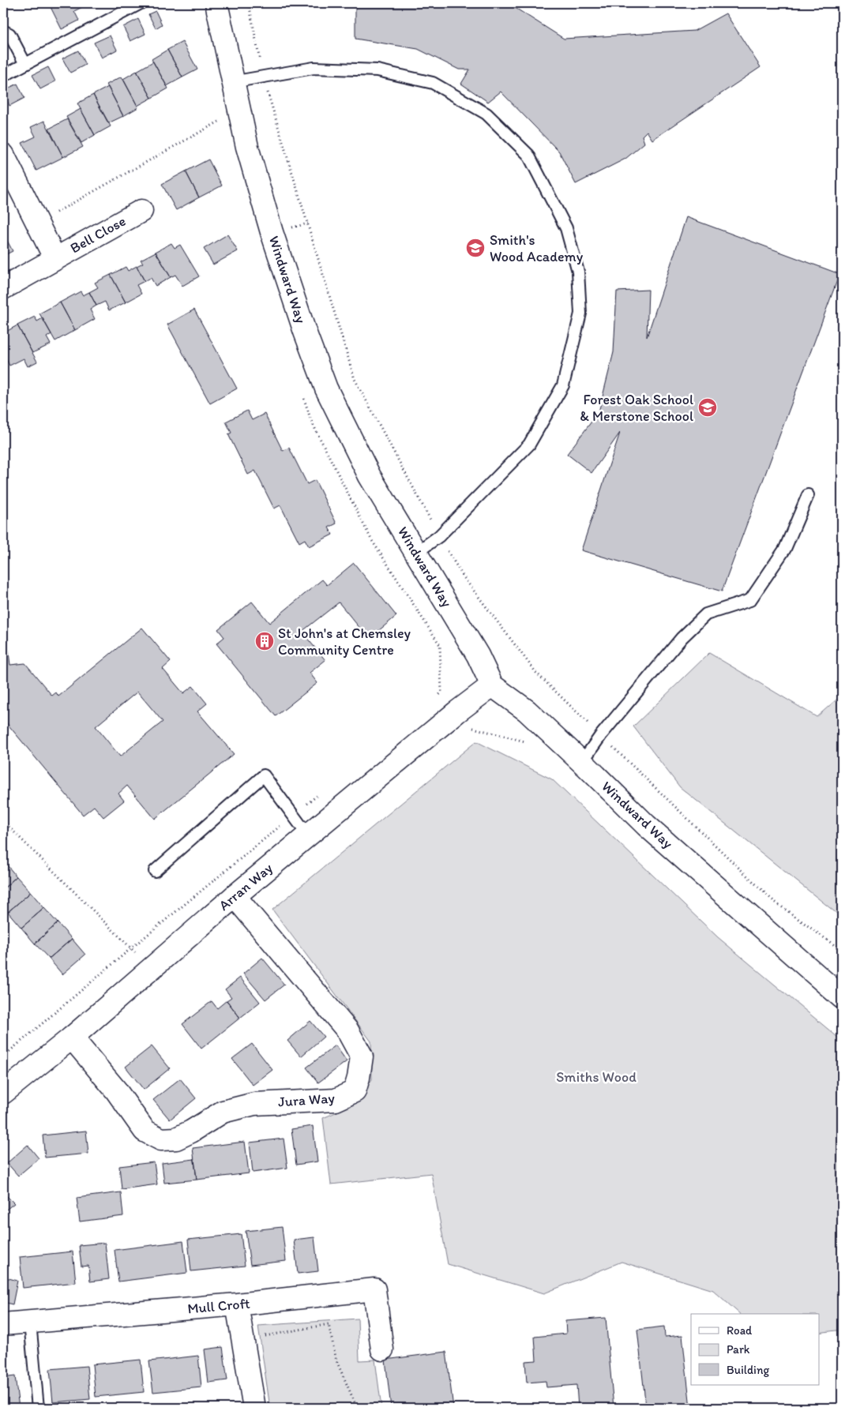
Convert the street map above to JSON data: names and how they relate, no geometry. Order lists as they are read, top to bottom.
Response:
{
  "streets": {
    "street": [
      "Bell Close",
      "Windward Way",
      "Arran Way",
      "Jura Way",
      "Mull Croft"
    ]
  },
  "crossings": [
    ["Windward Way", "Arran Way"],
    ["Arran Way", "Jura Way"]
  ],
  "parks": ["Smiths Wood"],
  "places": {
    "school or university": ["Smith's Wood Academy", "Forest Oak School & Merstone School"],
    "building": ["St John's at Chemsley Community Centre"]
  },
  "legend": ["Road", "Park", "Building"]
}
